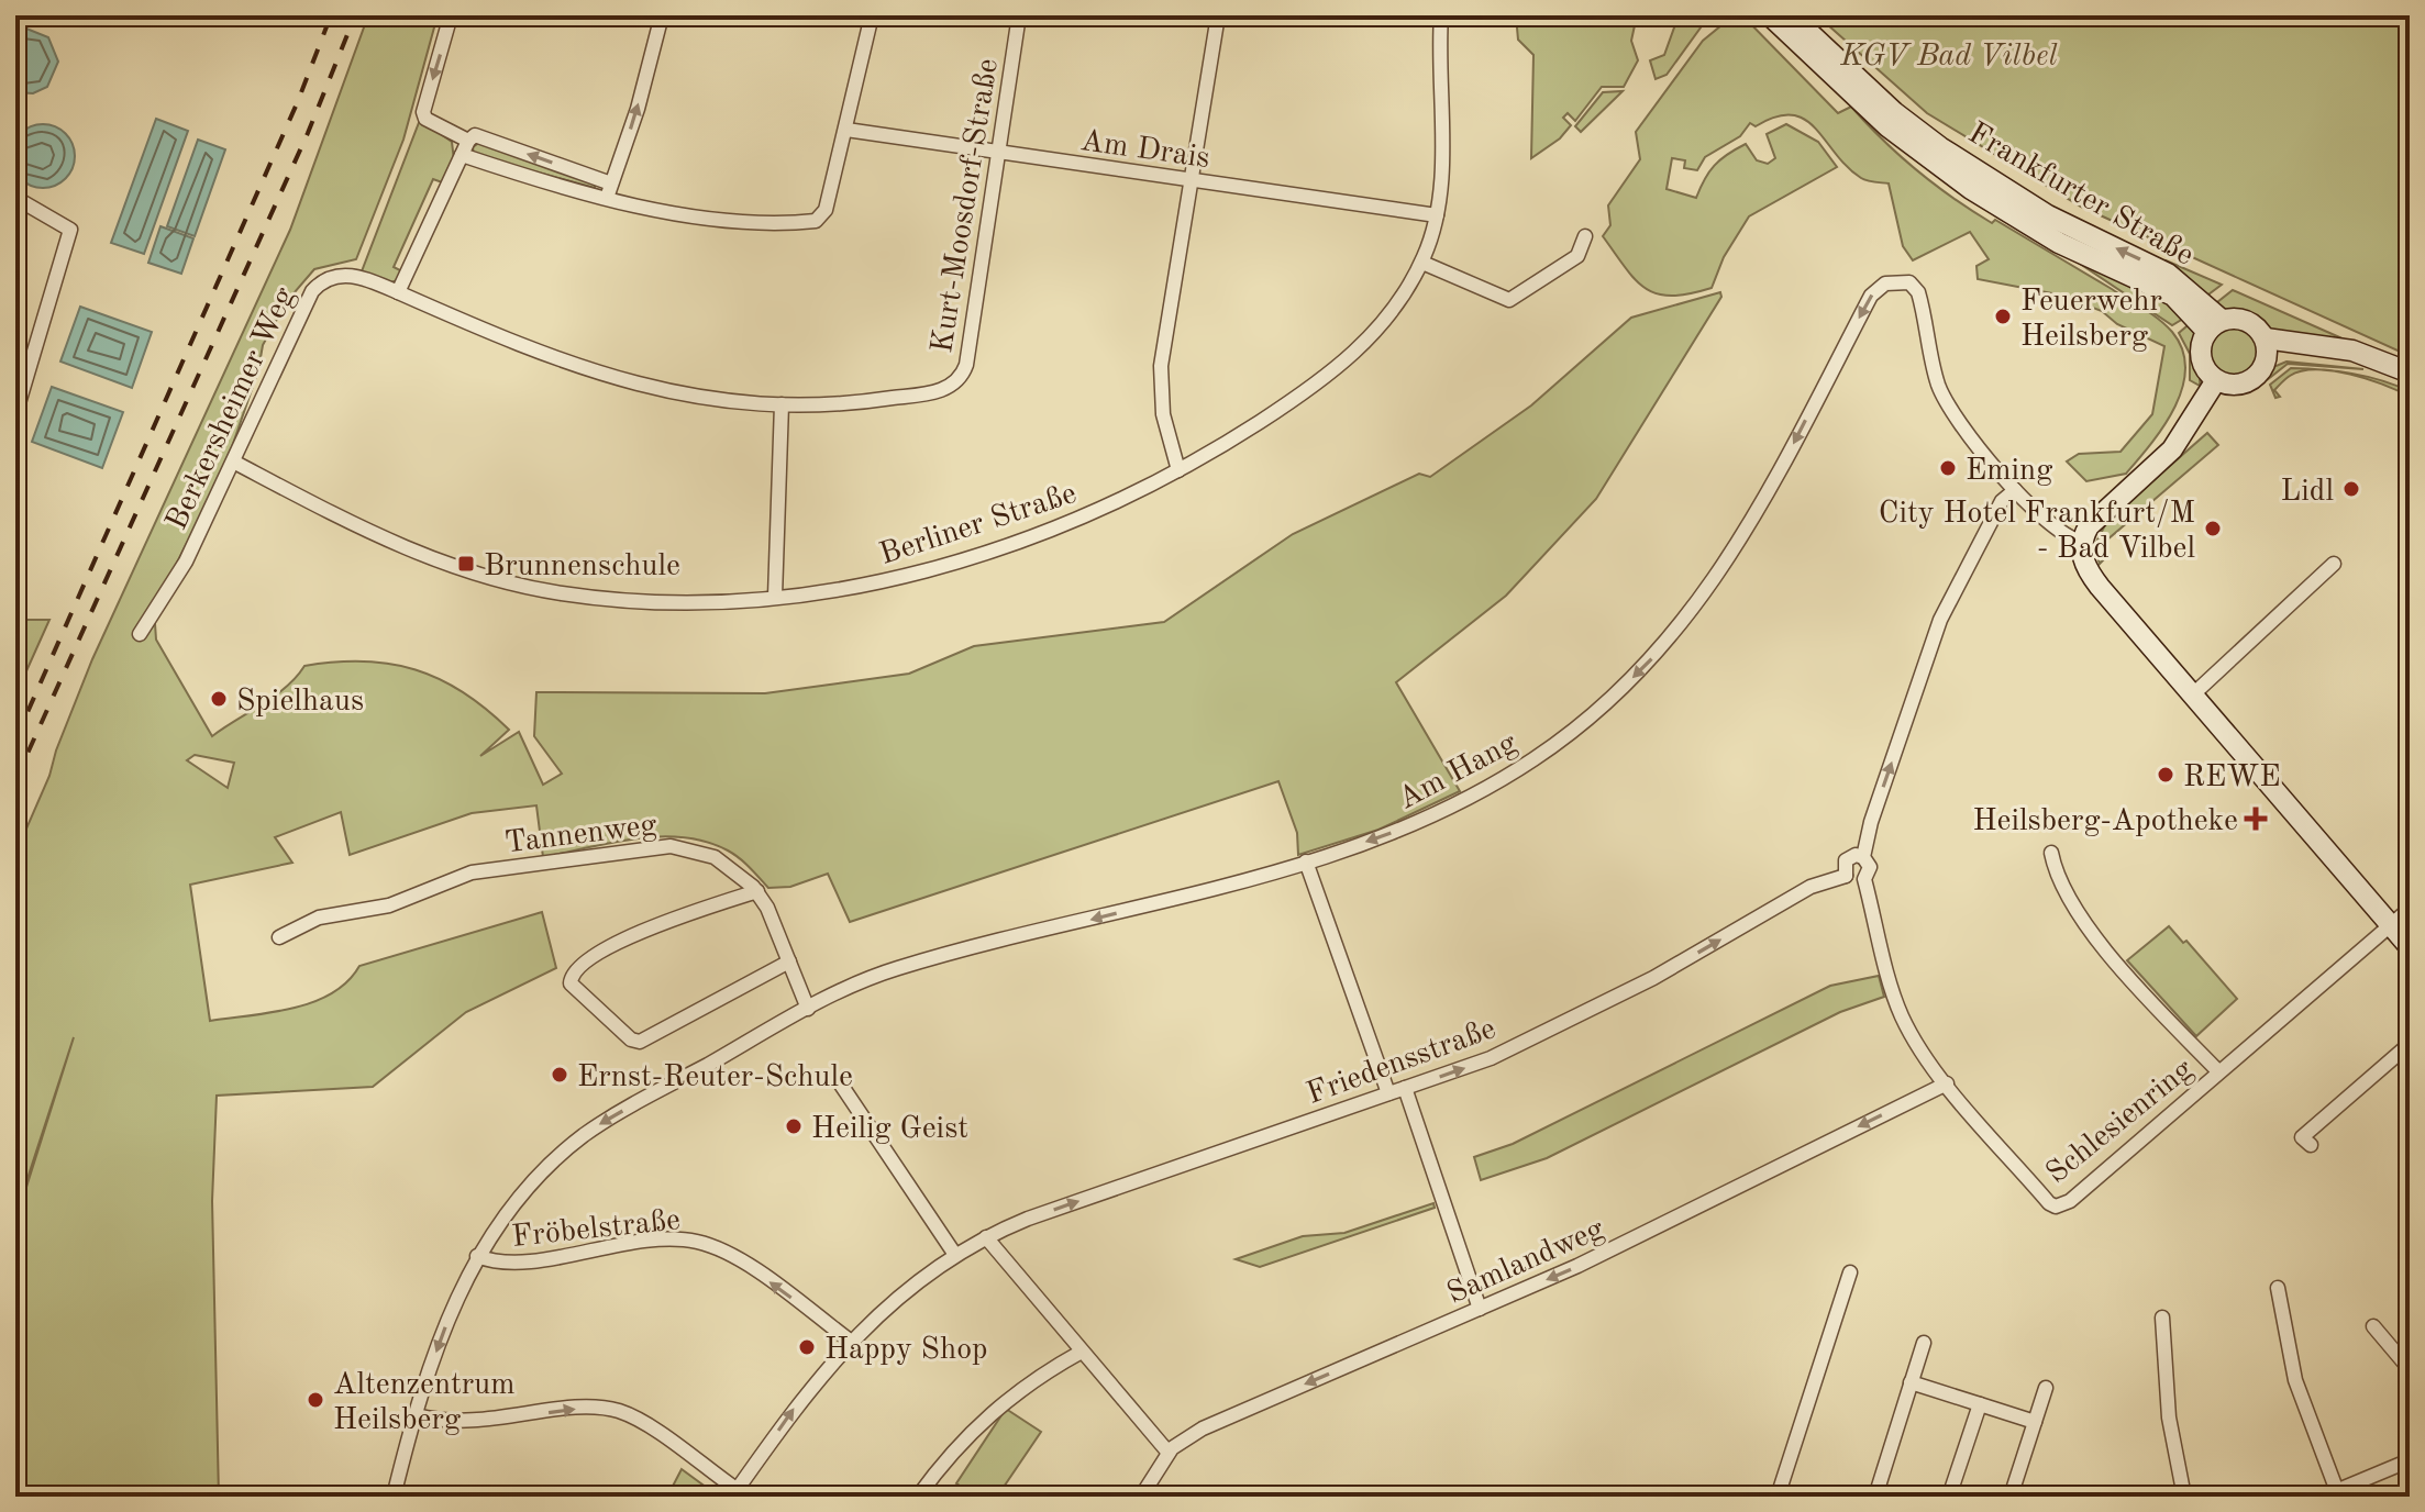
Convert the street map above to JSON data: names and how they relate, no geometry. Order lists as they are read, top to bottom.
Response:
{
  "streets": {
    "main road": ["Frankfurter Straße"],
    "street": [
      "Am Drais",
      "Kurt-Moosdorf-Straße",
      "Berkersheimer Weg",
      "Berliner Straße",
      "Am Hang",
      "Tannenweg",
      "Friedensstraße",
      "Schlesienring",
      "Fröbelstraße",
      "Samlandweg"
    ]
  },
  "crossings": [
    ["Am Drais", "Kurt-Moosdorf-Straße"],
    ["Am Drais", "Berliner Straße"],
    ["Kurt-Moosdorf-Straße", "Berkersheimer Weg"],
    ["Berkersheimer Weg", "Berliner Straße"],
    ["Am Hang", "Tannenweg"],
    ["Am Hang", "Schlesienring"],
    ["Am Hang", "Fröbelstraße"],
    ["Friedensstraße", "Schlesienring"],
    ["Friedensstraße", "Fröbelstraße"],
    ["Schlesienring", "Samlandweg"]
  ],
  "one_way": [
    "Am Hang",
    "Friedensstraße",
    "Fröbelstraße",
    "Samlandweg"
  ],
  "parks": ["KGV Bad Vilbel"],
  "places": {
    "other": [
      "Feuerwehr Heilsberg",
      "Eming",
      "Lidl",
      "City Hotel Frankfurt/M - Bad Vilbel",
      "Spielhaus",
      "REWE",
      "Ernst-Reuter-Schule",
      "Heilig Geist",
      "Happy Shop",
      "Altenzentrum Heilsberg"
    ],
    "transit": ["Brunnenschule"],
    "health": ["Heilsberg-Apotheke"]
  }
}
